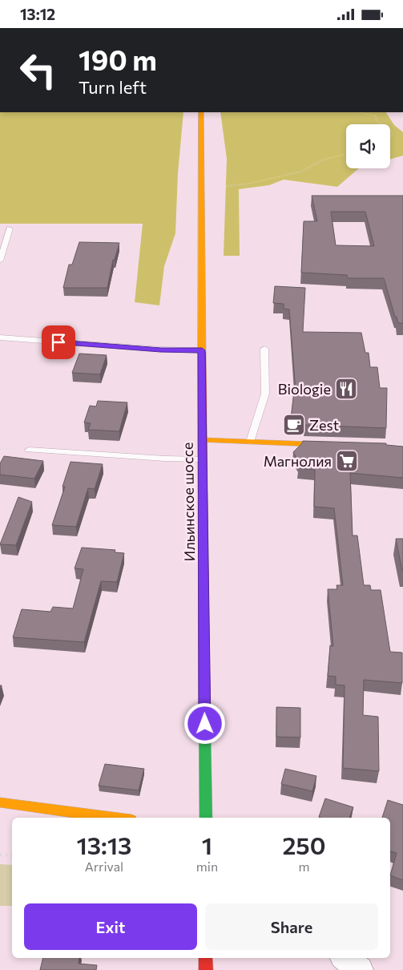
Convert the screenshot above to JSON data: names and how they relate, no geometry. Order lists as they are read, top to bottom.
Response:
{
  "streets": {
    "main road": ["Ильинское шоссе"]
  },
  "places": {
    "restaurant": ["Biologie"],
    "cafe": ["Zest"],
    "supermarket": ["Магнолия"]
  },
  "page": {
    "status": "13:12",
    "turn": ["190 m", "Turn left"],
    "eta": [
      "13:13",
      "Arrival",
      "1",
      "min",
      "250",
      "m"
    ],
    "buttons": ["Exit", "Share"]
  }
}
